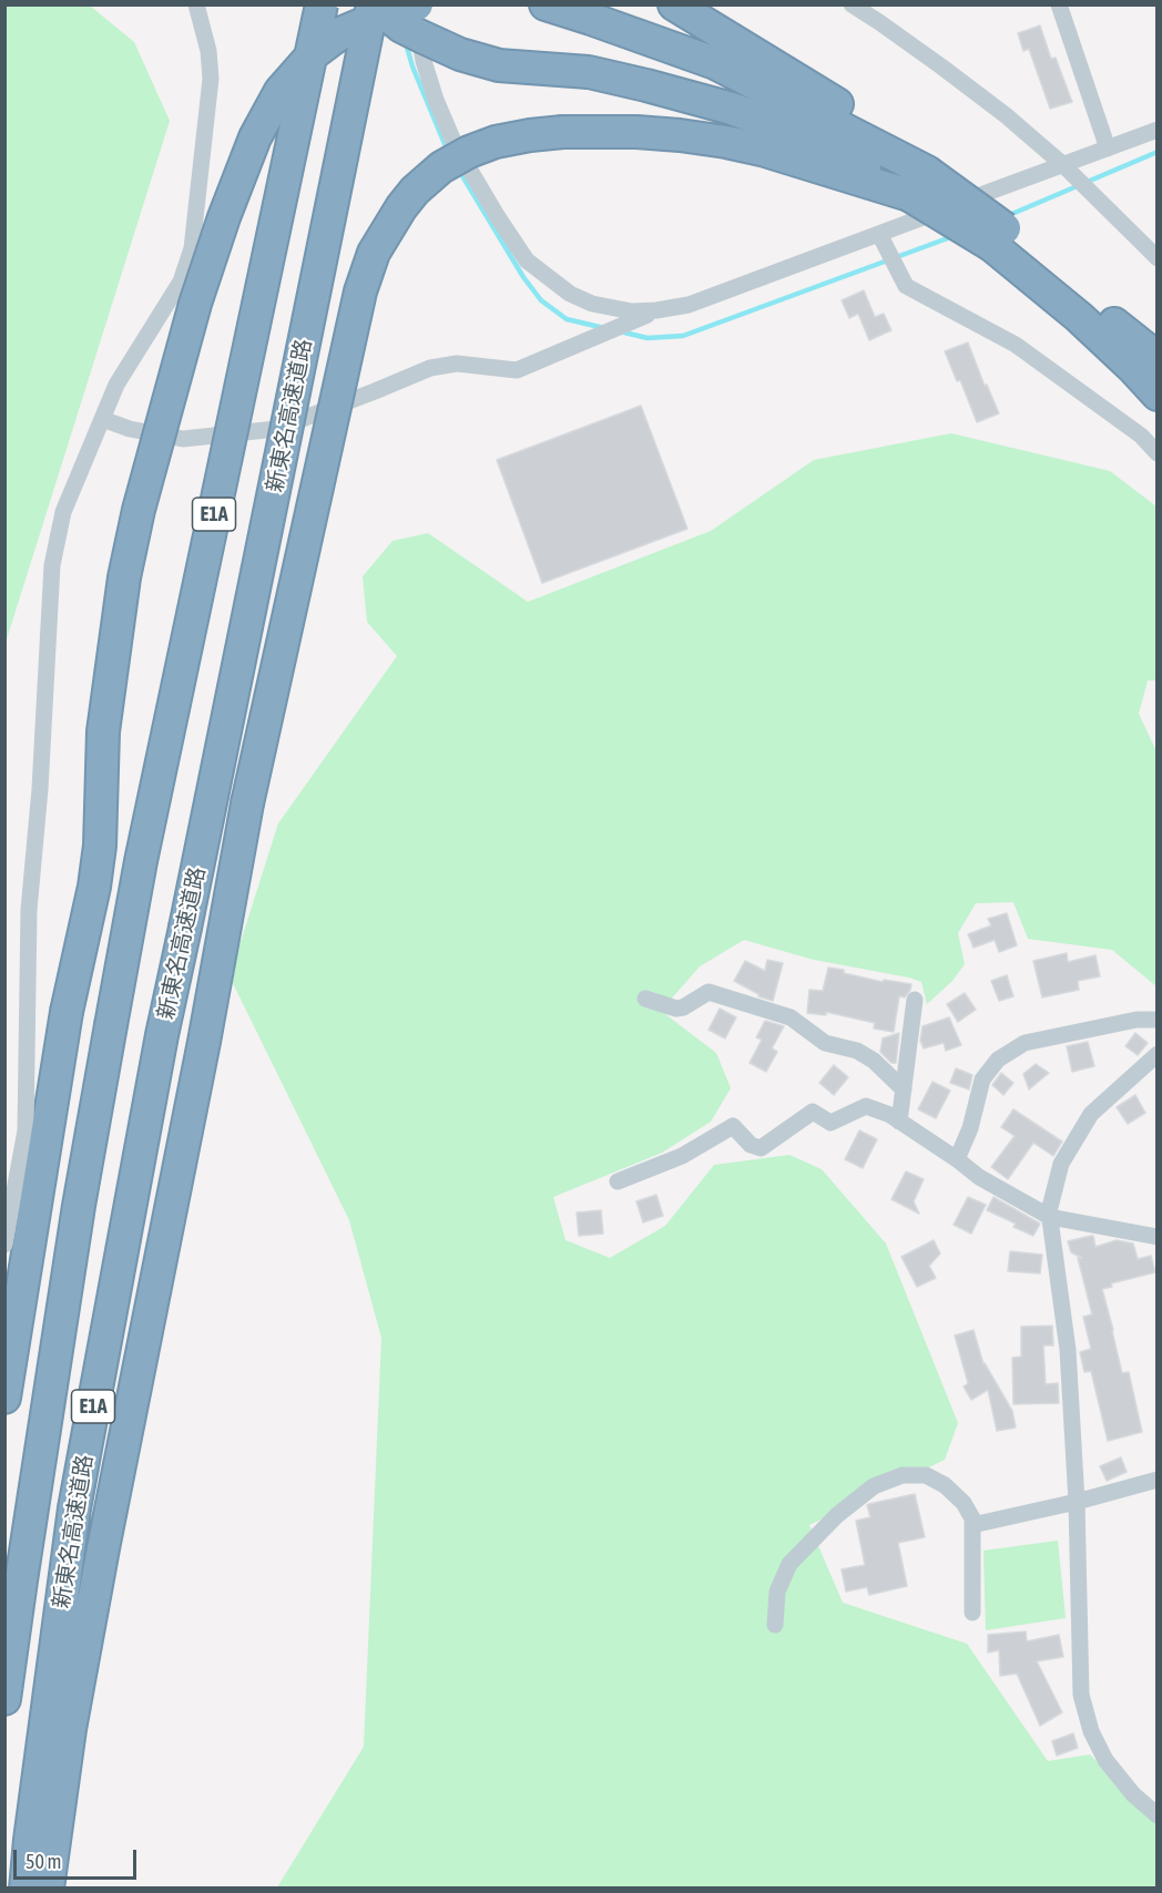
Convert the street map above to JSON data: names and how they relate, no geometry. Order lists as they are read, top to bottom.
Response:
{
  "streets": {
    "highway": ["新東名高速道路", "E1A"]
  },
  "scale_bar": "50 m"
}
